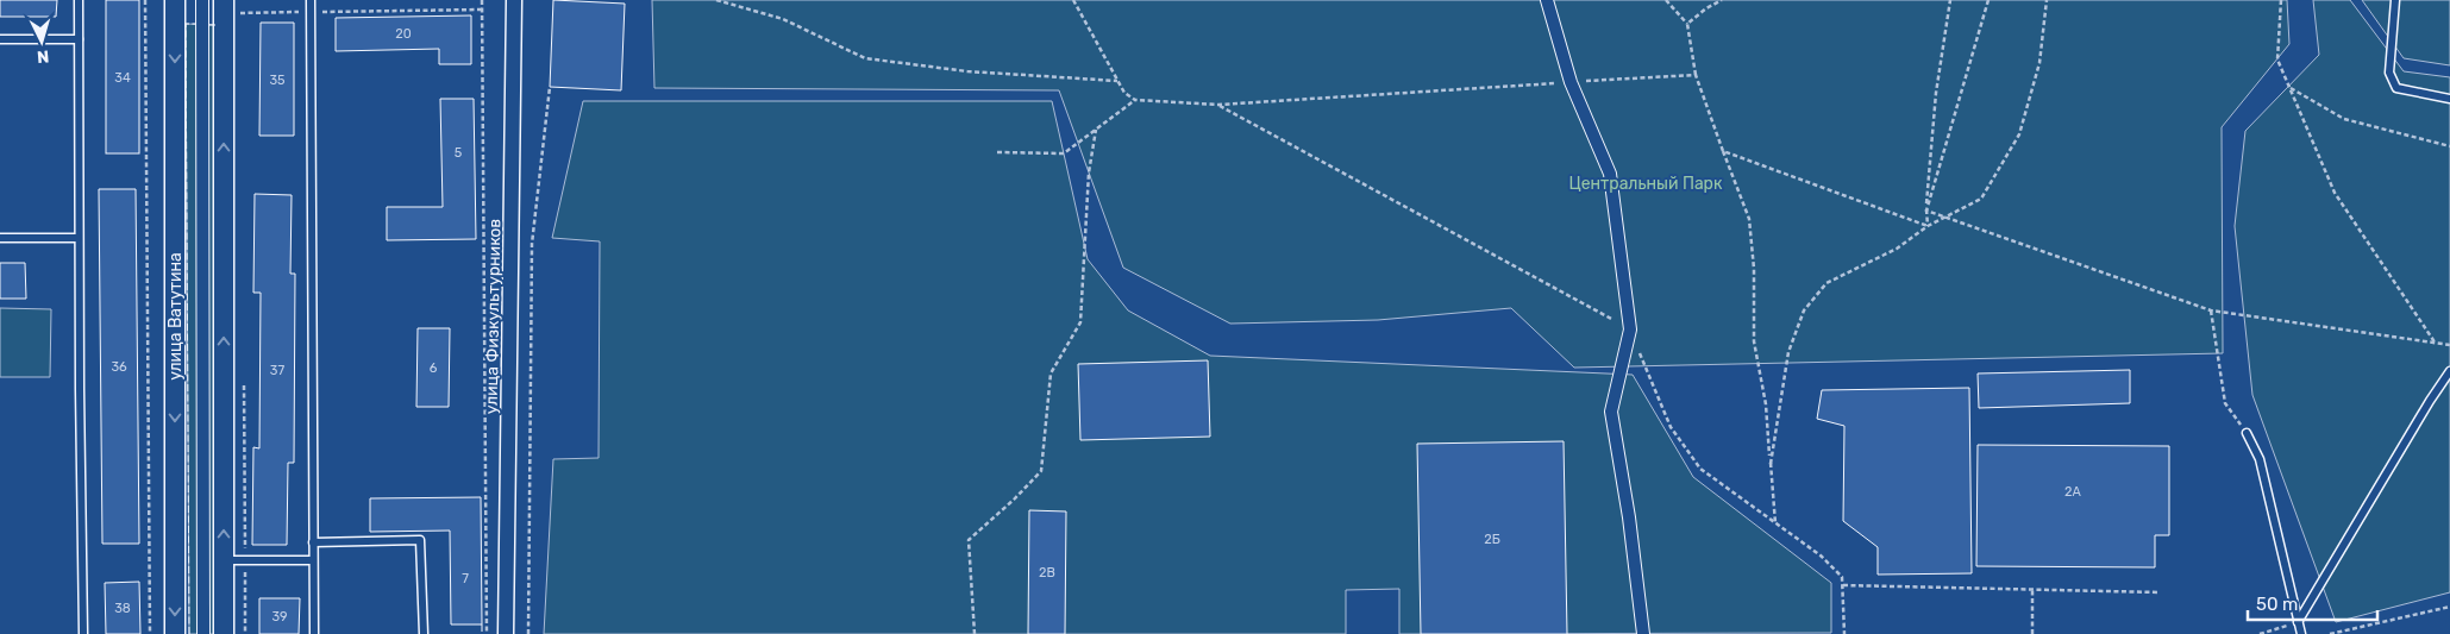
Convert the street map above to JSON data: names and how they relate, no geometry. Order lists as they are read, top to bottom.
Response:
{
  "streets": {
    "street": ["улица Ватутина", "улица Физкультурников"]
  },
  "parks": ["Центральный Парк"],
  "house_numbers": [
    "20",
    "34",
    "35",
    "5",
    "36",
    "6",
    "37",
    "2А",
    "2Б",
    "2В",
    "7",
    "38",
    "39"
  ],
  "scale_bar": "50 m",
  "north": "bottom"
}
